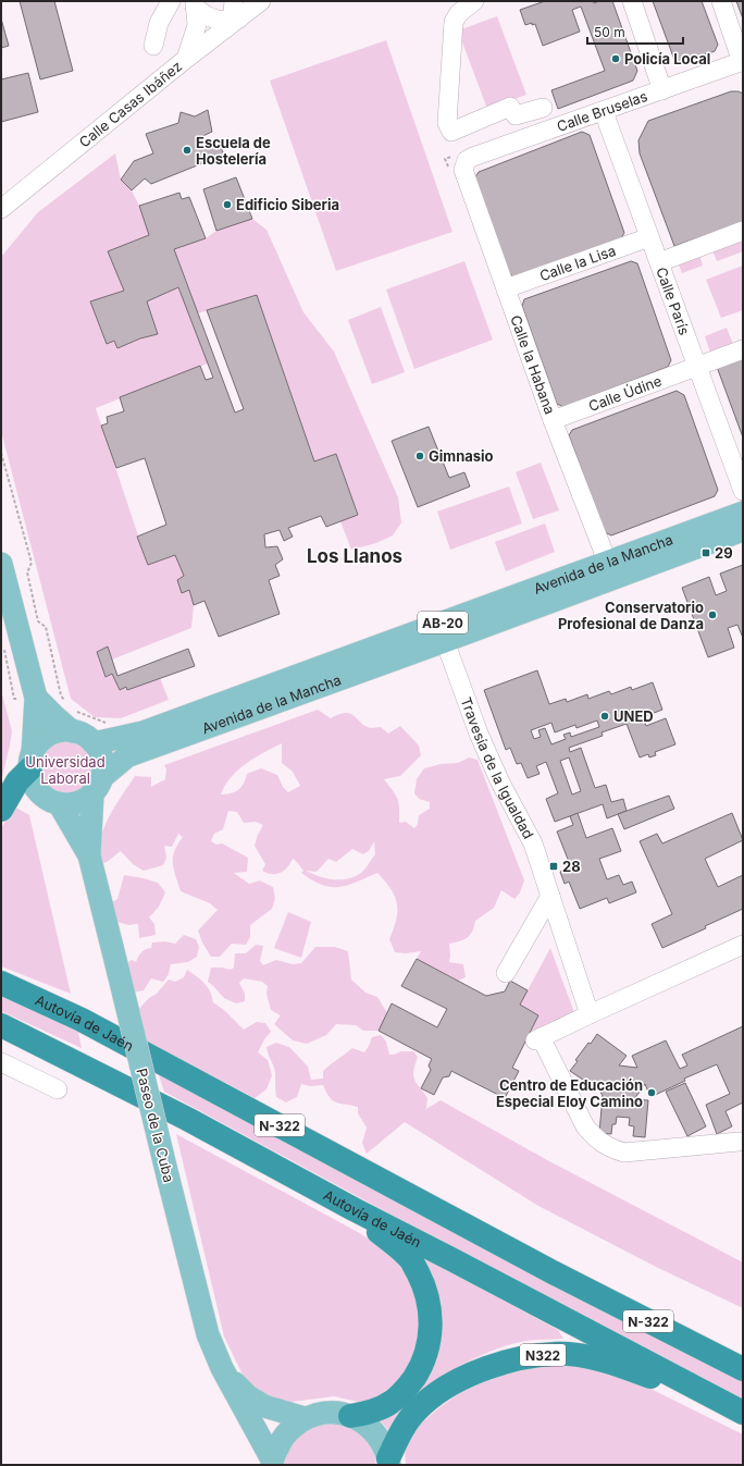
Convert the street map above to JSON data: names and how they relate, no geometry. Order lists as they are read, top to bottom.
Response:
{
  "streets": {
    "highway": ["Autovía de Jaén", "N-322", "N322"],
    "main road": ["Avenida de la Mancha", "AB-20", "Paseo de la Cuba"],
    "street": [
      "Calle Casas Ibáñez",
      "Calle Bruselas",
      "Calle la Lisa",
      "Calle París",
      "Calle la Habana",
      "Calle Údine",
      "Travesía de la Igualdad"
    ]
  },
  "crossings": [
    ["Calle Bruselas", "Calle París"],
    ["Calle Bruselas", "Calle la Habana"],
    ["Calle la Lisa", "Calle París"],
    ["Calle la Lisa", "Calle la Habana"],
    ["Calle París", "Calle Údine"],
    ["Calle la Habana", "Calle Údine"],
    ["Calle la Habana", "Avenida de la Mancha"],
    ["Avenida de la Mancha", "Travesía de la Igualdad"],
    ["Avenida de la Mancha", "Paseo de la Cuba"],
    ["Autovía de Jaén", "N322"]
  ],
  "districts": ["Los Llanos"],
  "parks": ["Universidad Laboral"],
  "places": {
    "other": [
      "Policía Local",
      "Escuela de Hostelería",
      "Edificio Siberia",
      "Gimnasio",
      "Conservatorio Profesional de Danza",
      "UNED",
      "Centro de Educación Especial Eloy Camino"
    ],
    "transit": ["29", "28"]
  },
  "scale_bar": "50 m"
}
